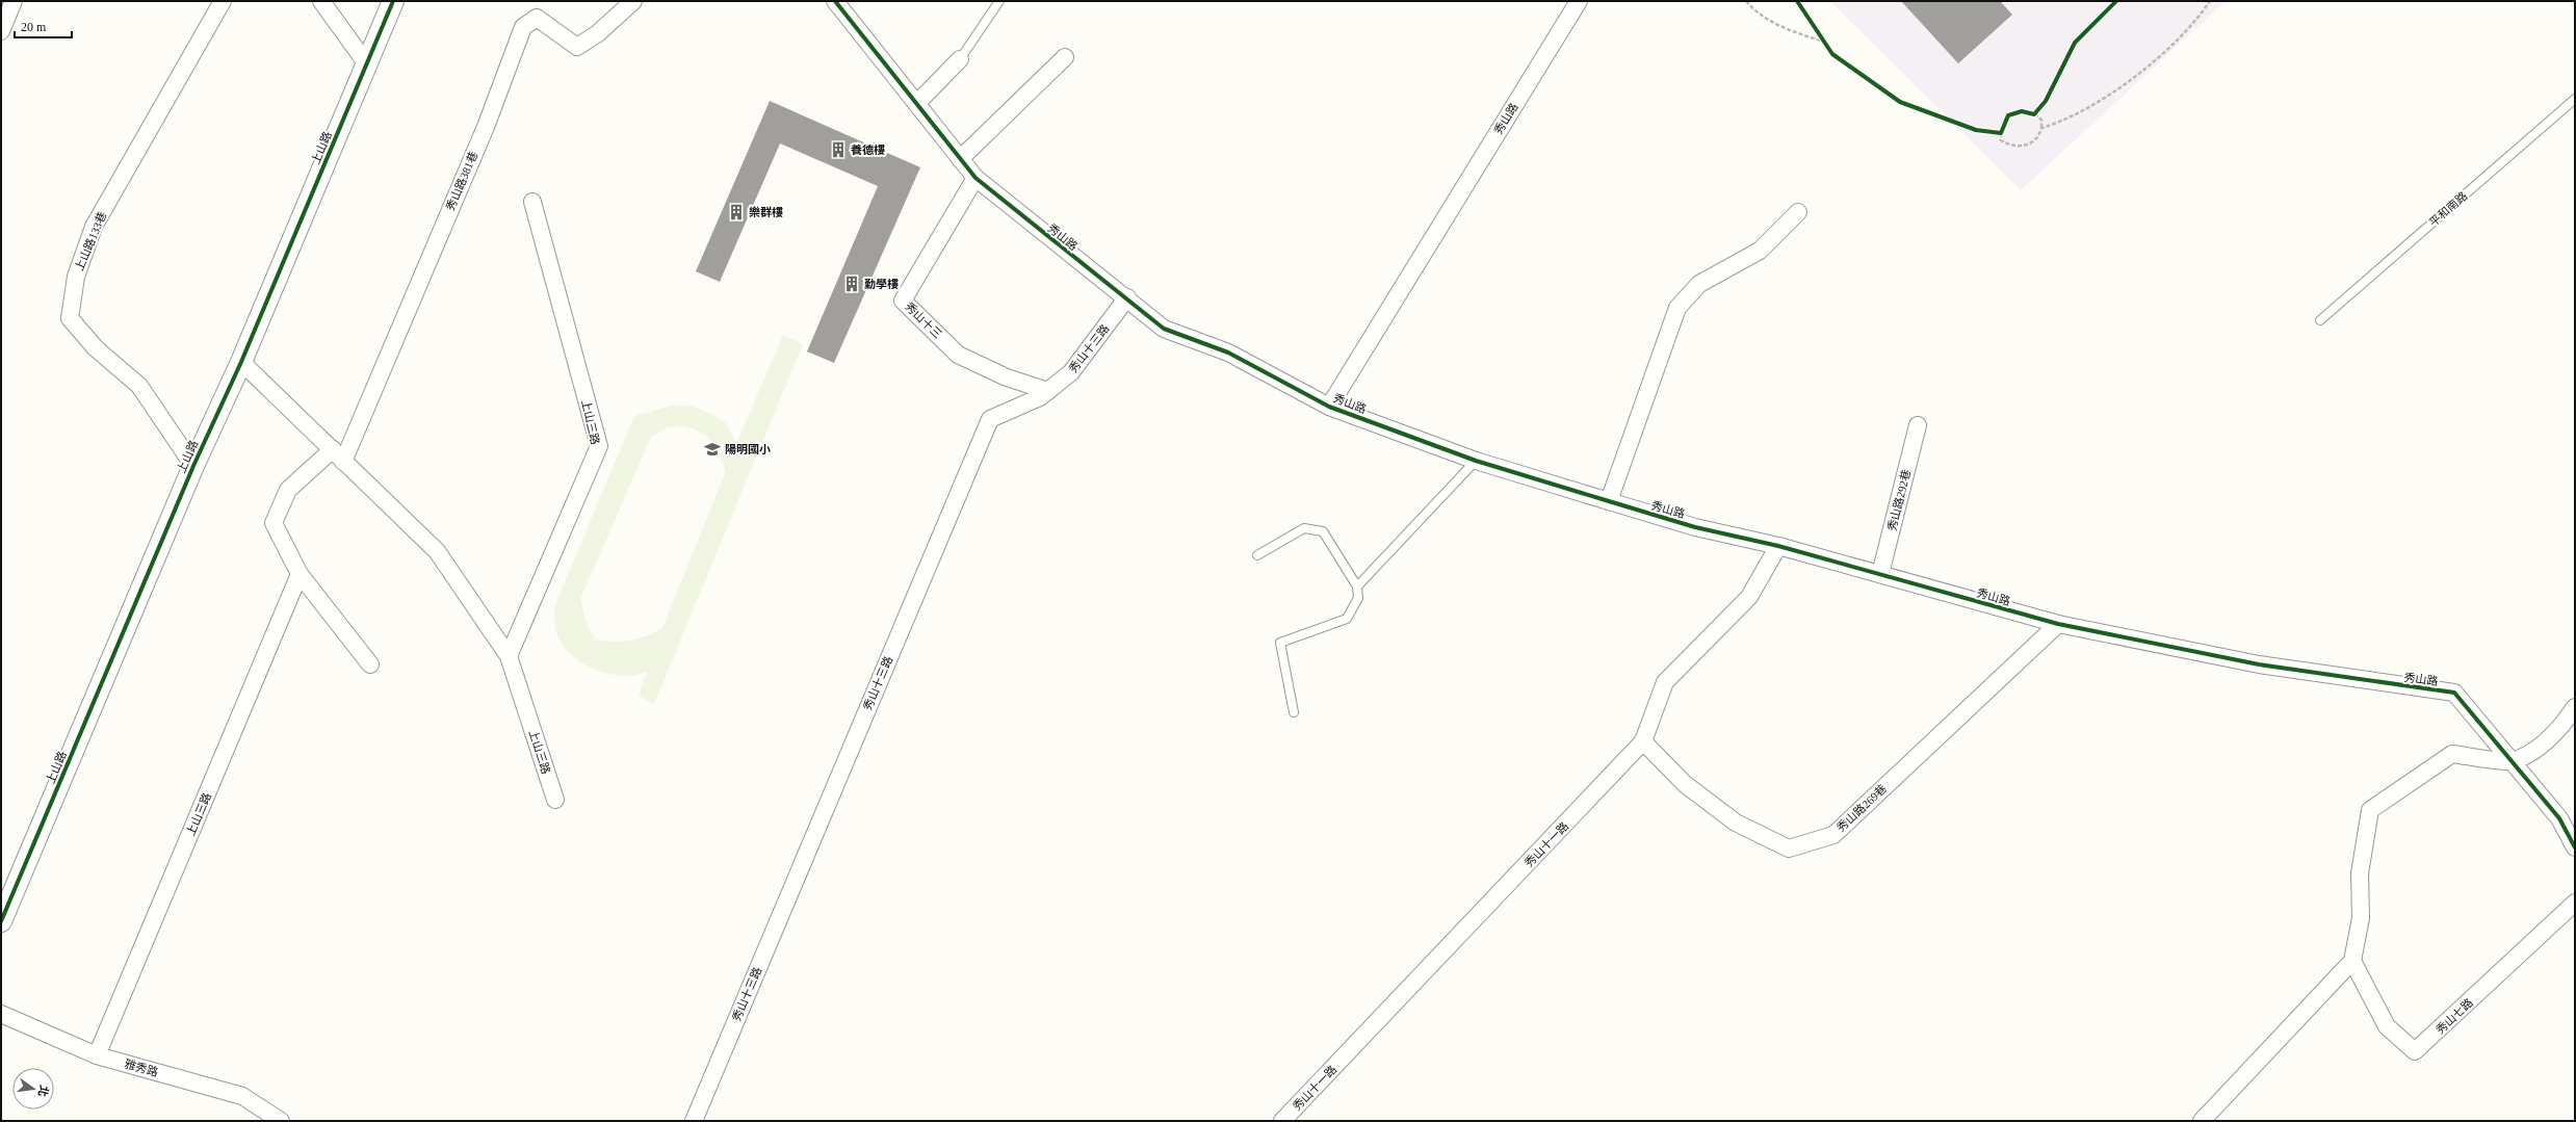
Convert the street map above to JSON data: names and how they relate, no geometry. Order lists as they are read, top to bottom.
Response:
{
  "streets": {
    "street": [
      "秀山路",
      "上山路",
      "秀山路381巷",
      "上山路133巷",
      "秀山十三",
      "秀山十三路",
      "上山三路",
      "秀山路292巷",
      "秀山路269巷",
      "秀山十一路",
      "秀山七路",
      "雅秀路"
    ],
    "lane": ["平和南路"]
  },
  "crossings": [
    ["秀山路", "秀山十三"],
    ["秀山路", "秀山十三路"],
    ["秀山路", "秀山路292巷"],
    ["秀山路", "秀山路269巷"],
    ["秀山路", "秀山十一路"],
    ["上山路", "上山路133巷"],
    ["上山路", "上山三路"],
    ["秀山路381巷", "上山三路"],
    ["秀山十三", "秀山十三路"],
    ["上山三路", "雅秀路"],
    ["秀山路269巷", "秀山十一路"]
  ],
  "places": {
    "building": ["養德樓", "樂群樓", "勤學樓"],
    "school or university": ["陽明國小"]
  },
  "scale_bar": "20 m",
  "north": "right"
}
